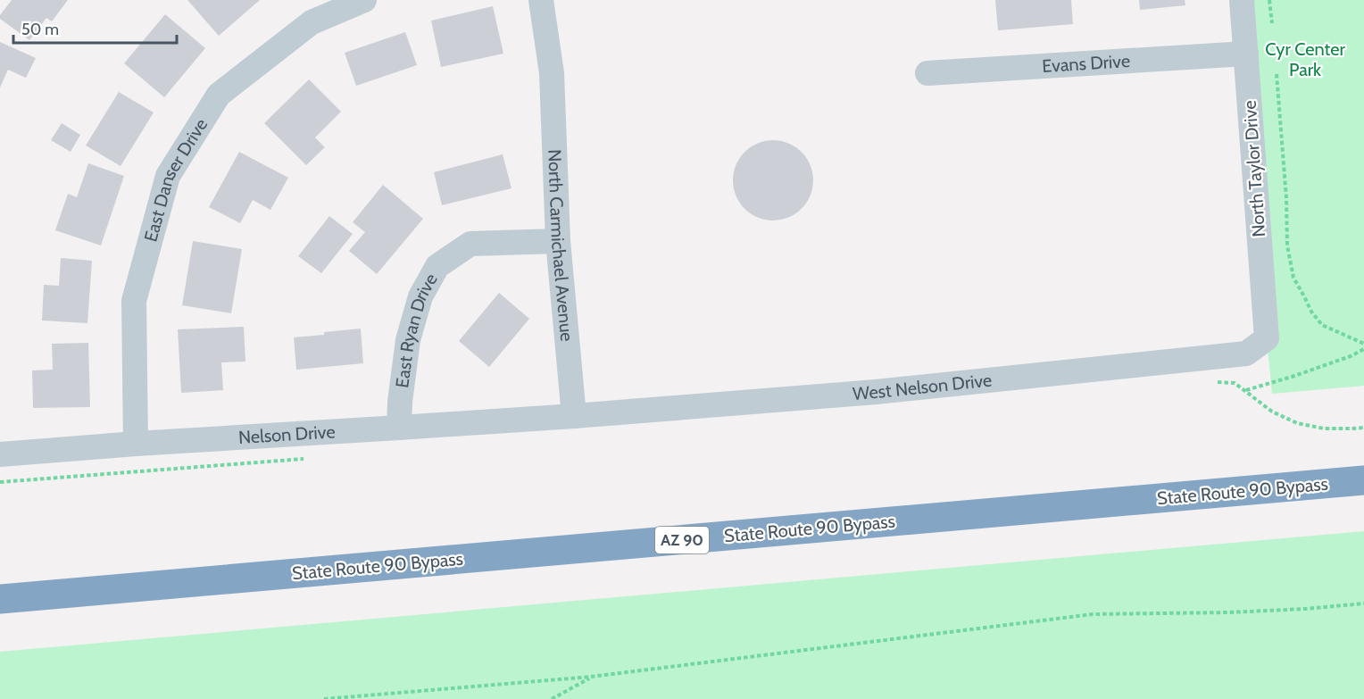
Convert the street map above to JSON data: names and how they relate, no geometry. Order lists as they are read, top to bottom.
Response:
{
  "streets": {
    "highway": ["State Route 90 Bypass", "AZ 90"],
    "street": [
      "Evans Drive",
      "North Taylor Drive",
      "East Danser Drive",
      "North Carmichael Avenue",
      "East Ryan Drive",
      "West Nelson Drive",
      "Nelson Drive"
    ]
  },
  "crossings": [
    ["Evans Drive", "North Taylor Drive"],
    ["North Taylor Drive", "West Nelson Drive"],
    ["East Danser Drive", "Nelson Drive"],
    ["North Carmichael Avenue", "East Ryan Drive"],
    ["North Carmichael Avenue", "West Nelson Drive"],
    ["North Carmichael Avenue", "Nelson Drive"],
    ["East Ryan Drive", "Nelson Drive"],
    ["West Nelson Drive", "Nelson Drive"]
  ],
  "parks": ["Cyr Center Park"],
  "scale_bar": "50 m"
}
